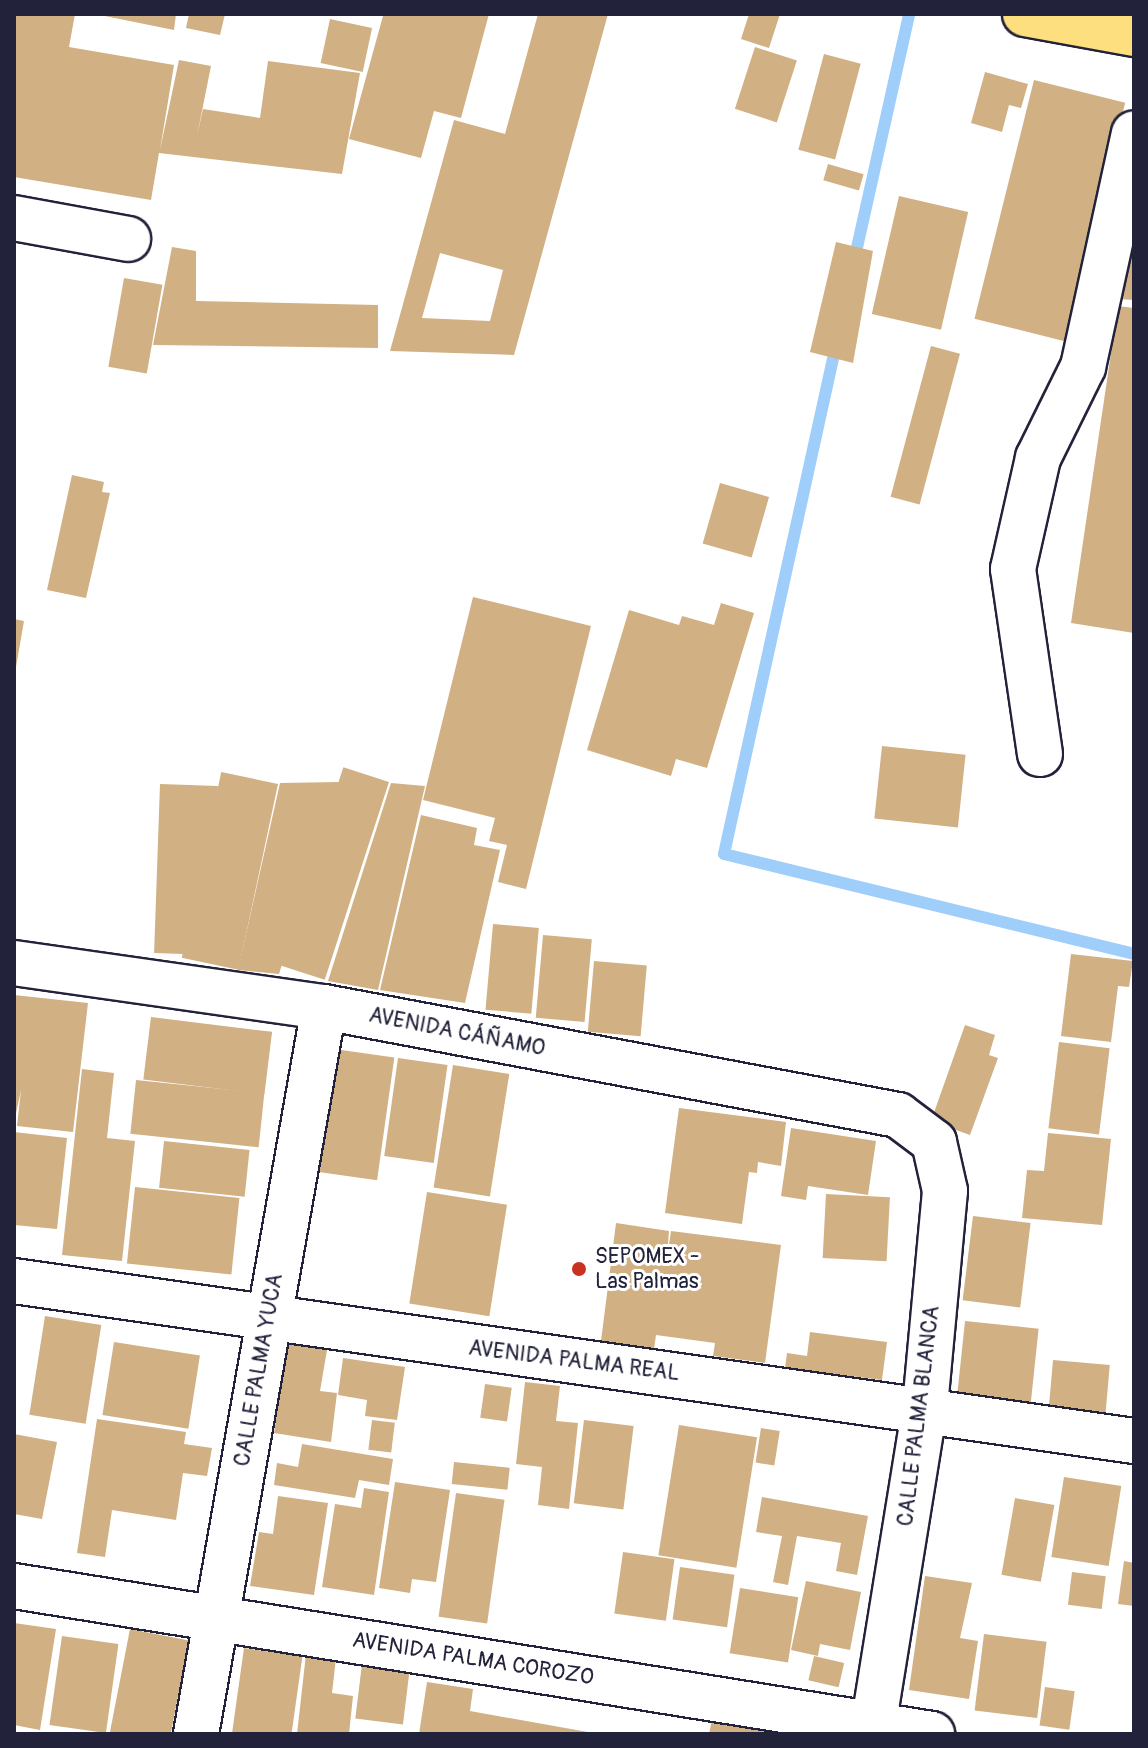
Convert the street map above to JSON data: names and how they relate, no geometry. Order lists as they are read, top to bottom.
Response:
{
  "streets": {
    "street": [
      "AVENIDA CÁÑAMO",
      "AVENIDA PALMA REAL",
      "CALLE PALMA YUCA",
      "CALLE PALMA BLANCA",
      "AVENIDA PALMA COROZO"
    ]
  },
  "crossings": [
    ["AVENIDA CÁÑAMO", "CALLE PALMA YUCA"],
    ["AVENIDA CÁÑAMO", "CALLE PALMA BLANCA"],
    ["AVENIDA PALMA REAL", "CALLE PALMA YUCA"],
    ["AVENIDA PALMA REAL", "CALLE PALMA BLANCA"],
    ["CALLE PALMA YUCA", "AVENIDA PALMA COROZO"],
    ["CALLE PALMA BLANCA", "AVENIDA PALMA COROZO"]
  ],
  "places": ["SEPOMEX - Las Palmas"]
}
